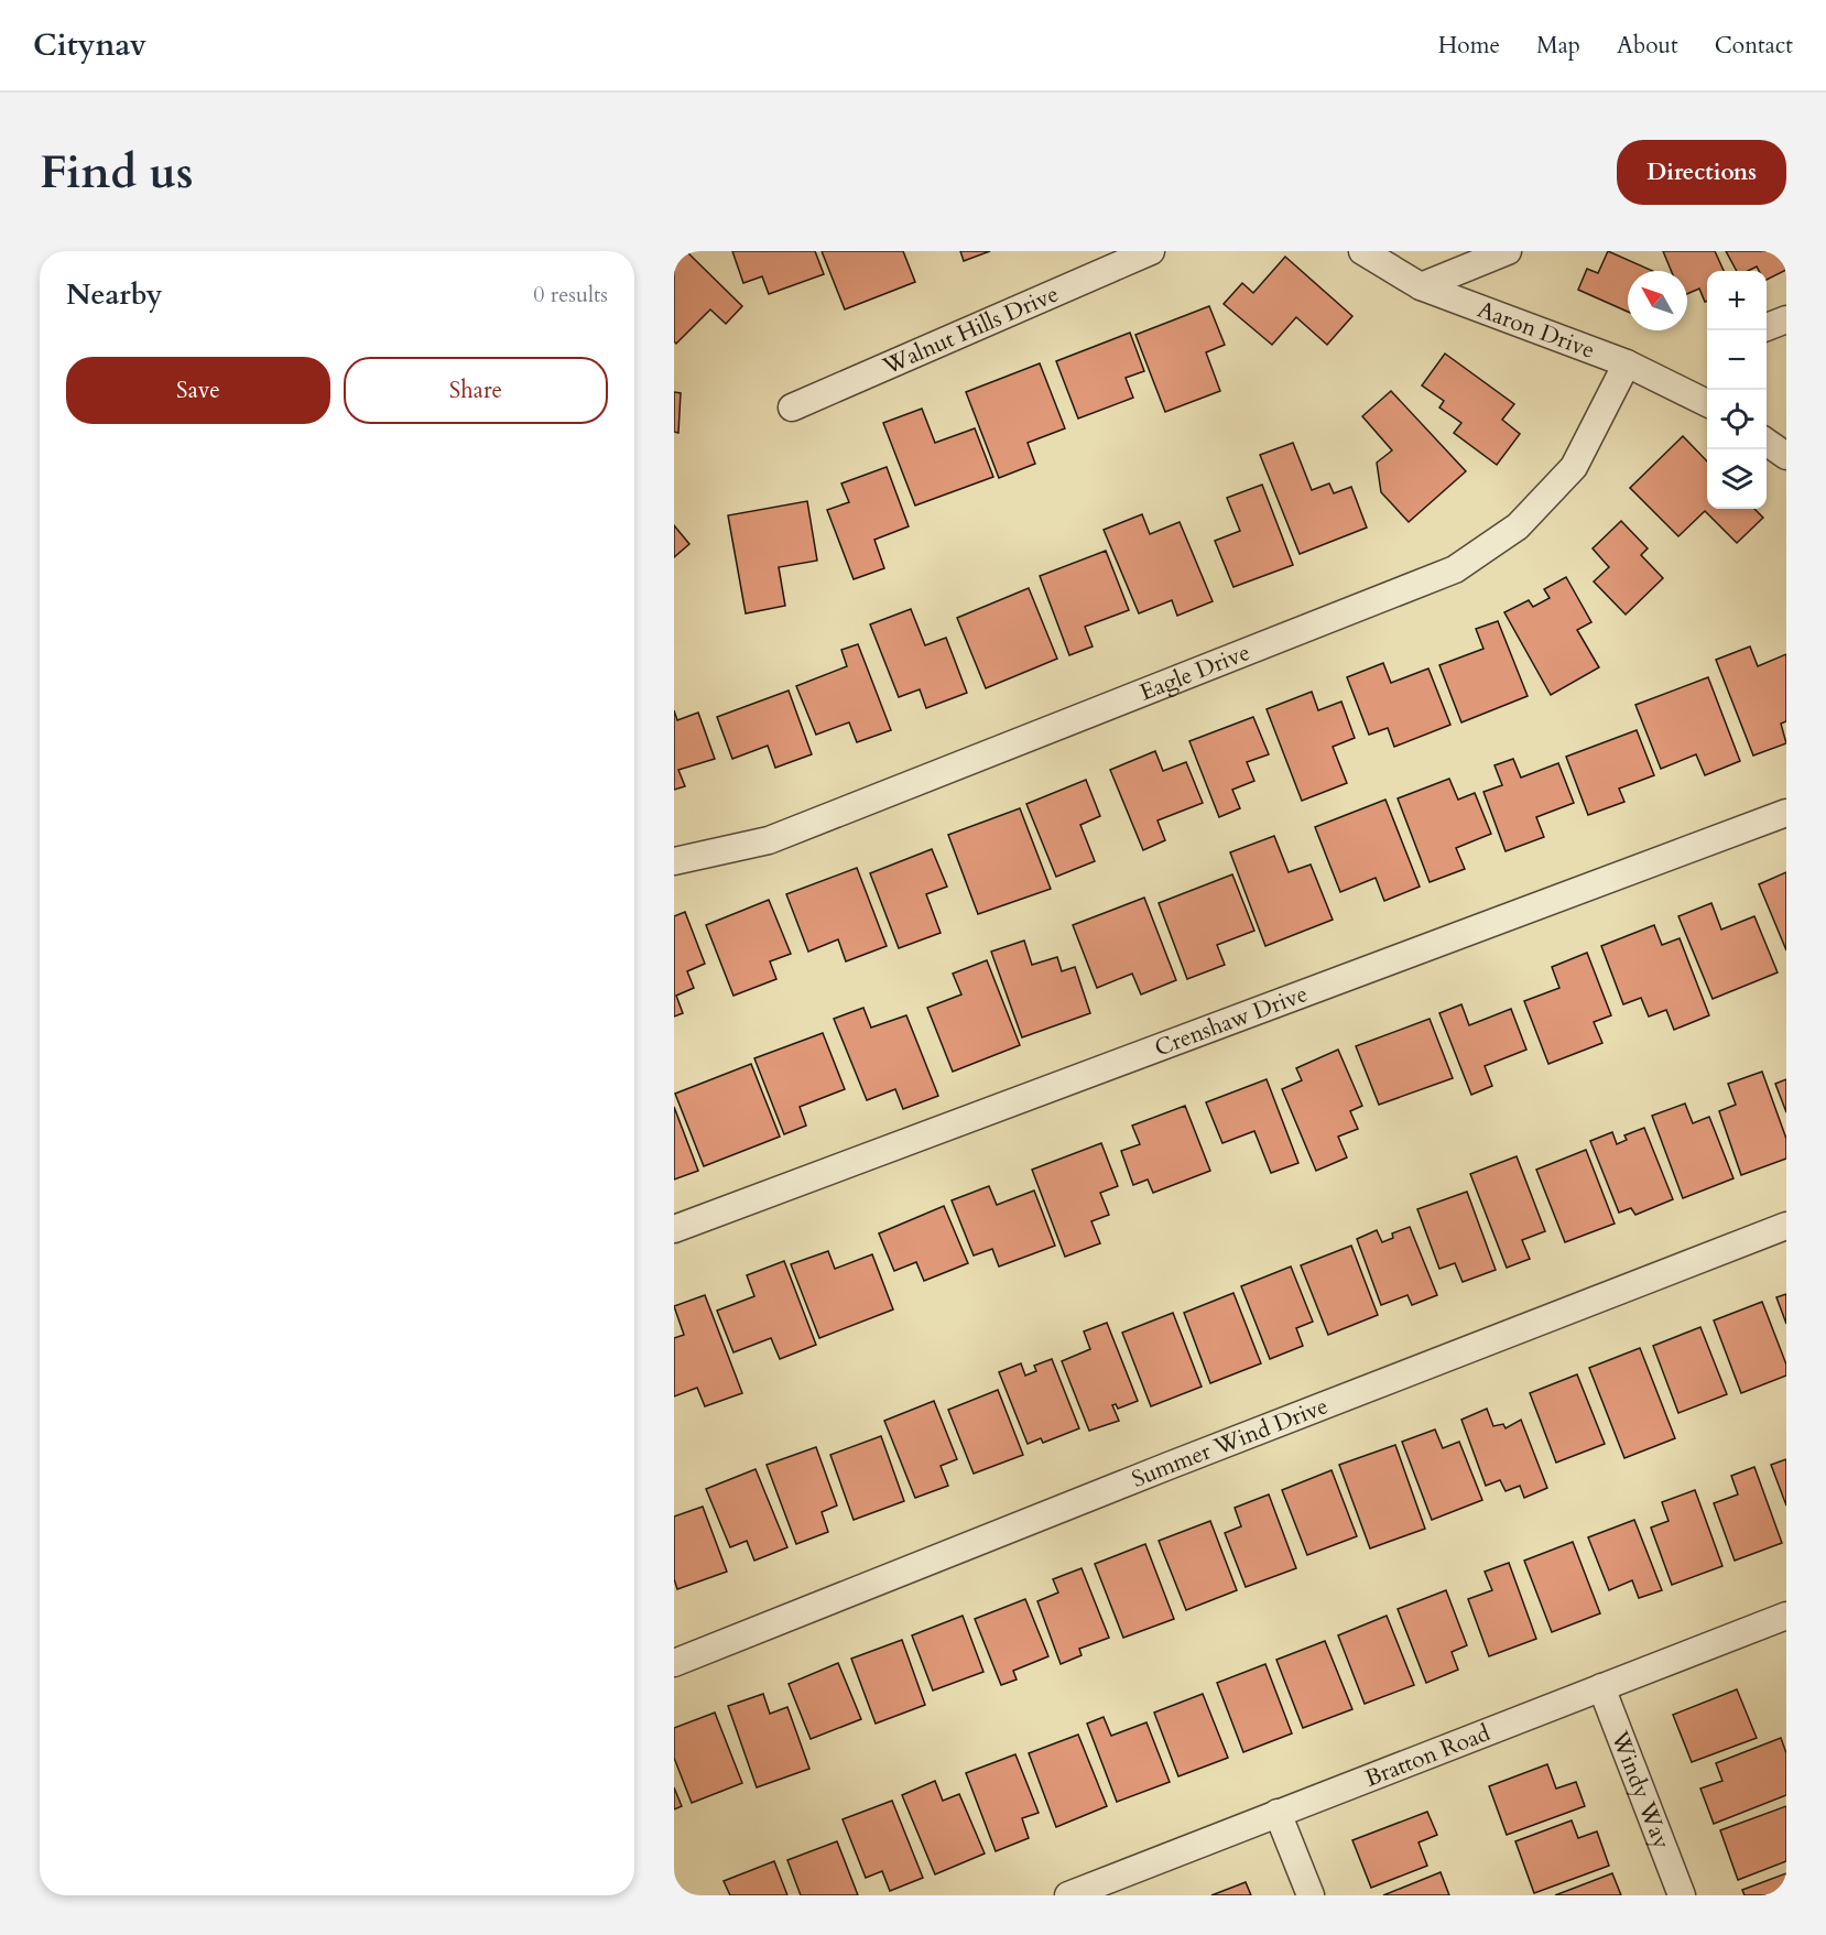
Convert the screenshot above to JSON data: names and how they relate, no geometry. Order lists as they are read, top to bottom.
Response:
{
  "streets": {
    "street": [
      "Walnut Hills Drive",
      "Aaron Drive",
      "Eagle Drive",
      "Crenshaw Drive",
      "Summer Wind Drive",
      "Bratton Road",
      "Windy Way"
    ]
  },
  "crossings": [
    ["Aaron Drive", "Eagle Drive"],
    ["Bratton Road", "Windy Way"]
  ],
  "north": "top left",
  "page": {
    "header": "Citynav",
    "nav": [
      "Home",
      "Map",
      "About",
      "Contact"
    ],
    "buttons": [
      "Directions",
      ["Save", "Share"]
    ],
    "title": "Find us",
    "heading": ["Nearby", "0 results"],
    "map_buttons": ["+", "−"]
  }
}
